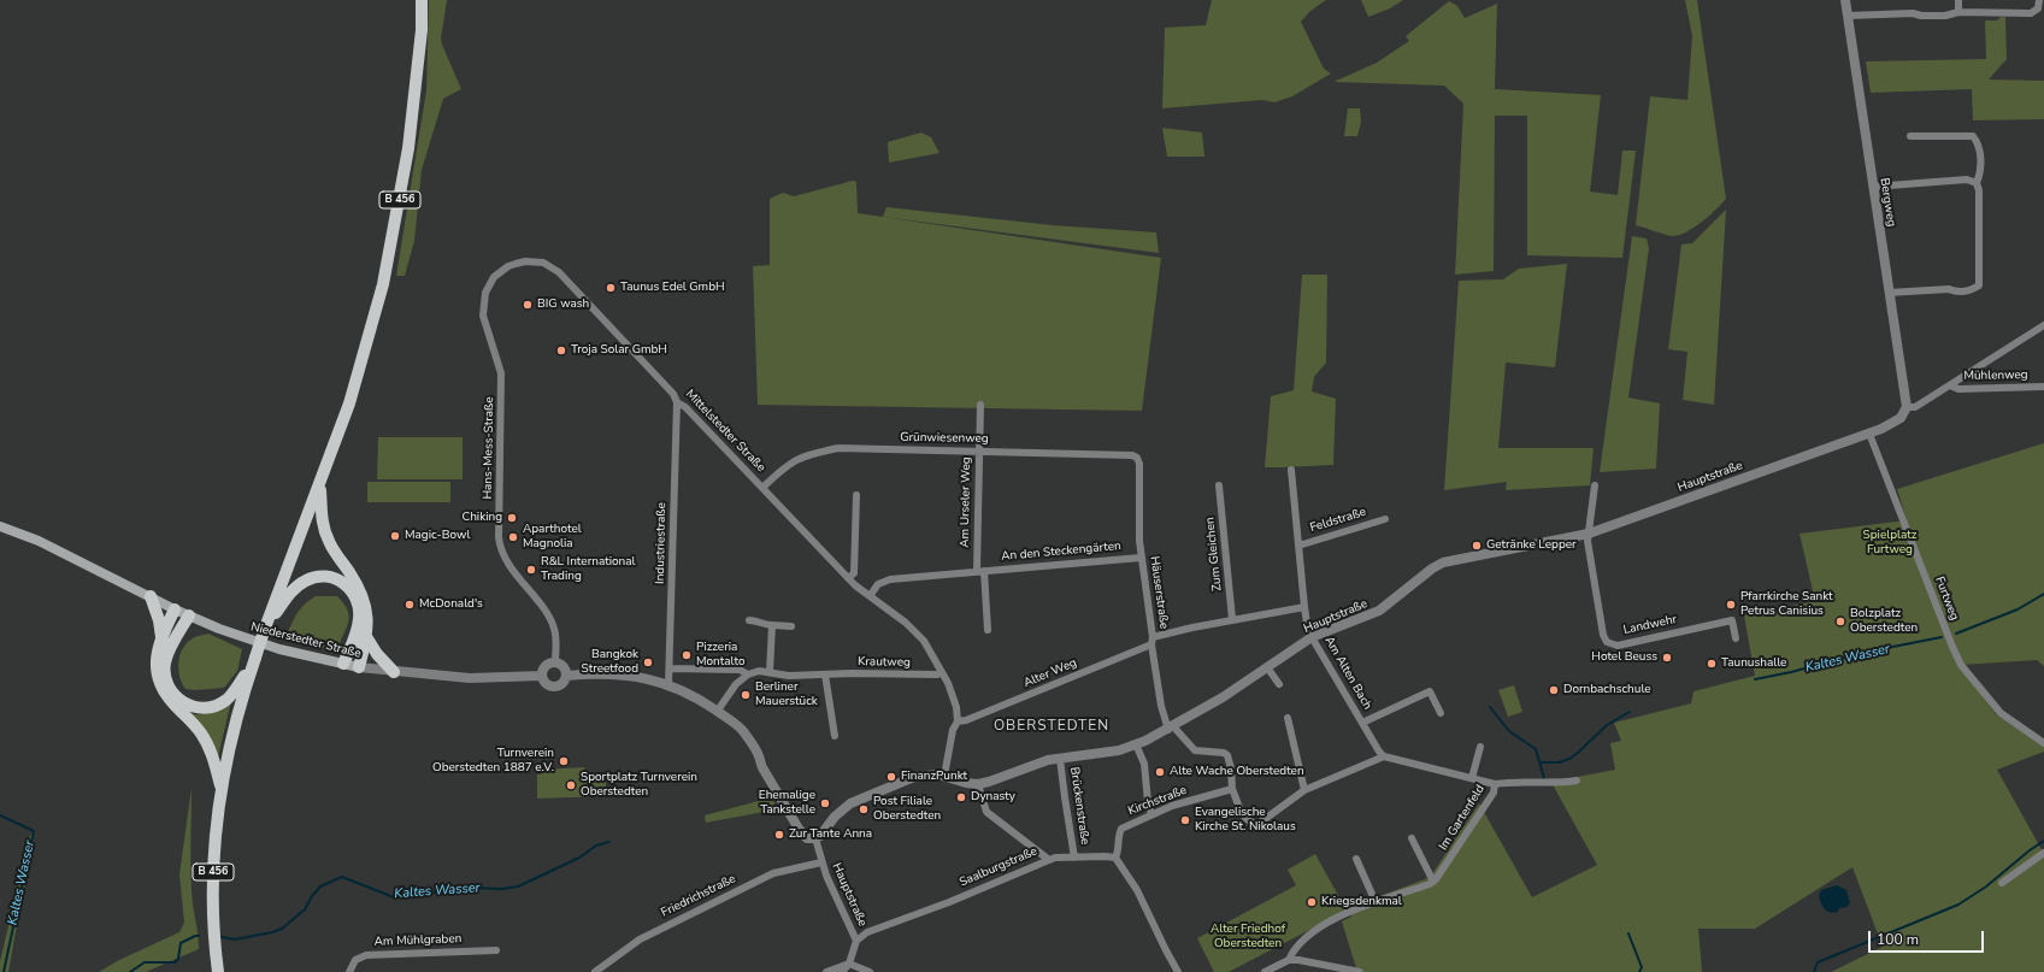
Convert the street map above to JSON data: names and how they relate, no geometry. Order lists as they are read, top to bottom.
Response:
{
  "streets": {
    "main road": ["B 456", "Niederstedter Straße"],
    "street": [
      "Bergweg",
      "Mühlenweg",
      "Mittelstedter Straße",
      "Grünwiesenweg",
      "Hans-Mess-Straße",
      "Hauptstraße",
      "Am Urseler Weg",
      "Feldstraße",
      "Industriestraße",
      "An den Steckengärten",
      "Zum Gleichen",
      "Häuserstraße",
      "Furtweg",
      "Landwehr",
      "Krautweg",
      "Alter Weg",
      "Am Alten Bach",
      "Kirchstraße",
      "Brückenstraße",
      "Im Gartenfeld",
      "Saalburgstraße",
      "Friedrichstraße",
      "Am Mühlgraben"
    ]
  },
  "crossings": [
    ["Bergweg", "Hauptstraße"],
    ["Mühlenweg", "Hauptstraße"],
    ["Mittelstedter Straße", "Grünwiesenweg"],
    ["Mittelstedter Straße", "Hans-Mess-Straße"],
    ["Mittelstedter Straße", "Hauptstraße"],
    ["Mittelstedter Straße", "Industriestraße"],
    ["Mittelstedter Straße", "An den Steckengärten"],
    ["Mittelstedter Straße", "Krautweg"],
    ["Mittelstedter Straße", "Alter Weg"],
    ["Grünwiesenweg", "Am Urseler Weg"],
    ["Grünwiesenweg", "Häuserstraße"],
    ["Hans-Mess-Straße", "Niederstedter Straße"],
    ["Hauptstraße", "Feldstraße"],
    ["Hauptstraße", "Häuserstraße"],
    ["Hauptstraße", "Furtweg"],
    ["Hauptstraße", "Landwehr"],
    ["Hauptstraße", "Niederstedter Straße"],
    ["Hauptstraße", "Am Alten Bach"],
    ["Hauptstraße", "Brückenstraße"],
    ["Hauptstraße", "Saalburgstraße"],
    ["Hauptstraße", "Friedrichstraße"],
    ["Am Urseler Weg", "An den Steckengärten"],
    ["Feldstraße", "Alter Weg"],
    ["Feldstraße", "Am Alten Bach"],
    ["Industriestraße", "Niederstedter Straße"],
    ["Industriestraße", "Krautweg"],
    ["An den Steckengärten", "Häuserstraße"],
    ["Zum Gleichen", "Alter Weg"],
    ["Häuserstraße", "Alter Weg"],
    ["Kirchstraße", "Saalburgstraße"],
    ["Brückenstraße", "Saalburgstraße"]
  ],
  "districts": ["OBERSTEDTEN"],
  "water": ["Kaltes Wasser"],
  "parks": ["Spielplatz Furtweg", "Alter Friedhof Oberstedten"],
  "places": [
    "Taunus Edel GmbH",
    "BIG wash",
    "Troja Solar GmbH",
    "Chiking",
    "Magic-Bowl",
    "Aparthotel Magnolia",
    "Getränke Lepper",
    "R&L International Trading",
    "McDonald's",
    "Pfarrkirche Sankt Petrus Canisius",
    "Bolzplatz Oberstedten",
    "Pizzeria Montalto",
    "Hotel Beuss",
    "Bangkok Streetfood",
    "Taunushalle",
    "Dornbachschule",
    "Berliner Mauerstück",
    "Turnverein Oberstedten 1887 e.V.",
    "Alte Wache Oberstedten",
    "FinanzPunkt",
    "Sportplatz Turnverein Oberstedten",
    "Dynasty",
    "Ehemalige Tankstelle",
    "Post Filiale Oberstedten",
    "Evangelische Kirche St. Nikolaus",
    "Zur Tante Anna",
    "Kriegsdenkmal"
  ],
  "scale_bar": "100 m"
}
